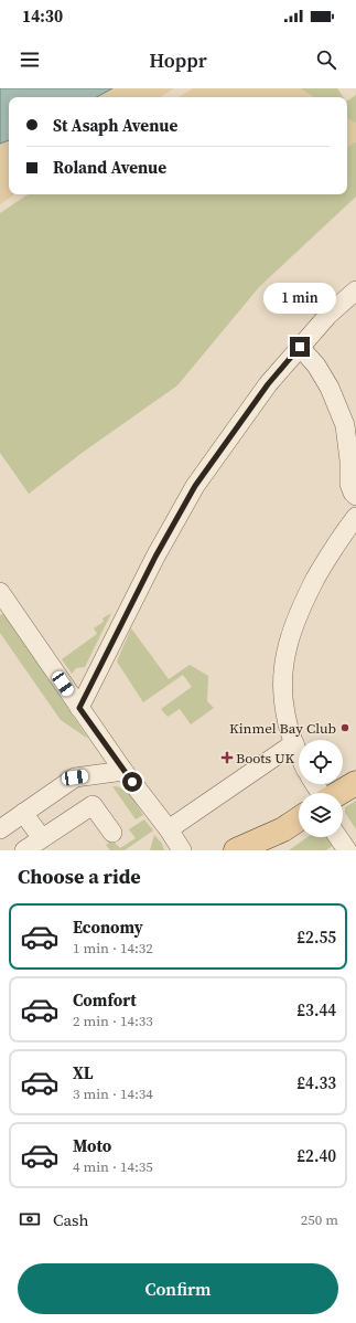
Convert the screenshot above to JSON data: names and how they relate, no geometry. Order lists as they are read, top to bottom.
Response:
{
  "places": {
    "other": ["Kinmel Bay Club"],
    "health": ["Boots UK"]
  },
  "page": {
    "status": "14:30",
    "header": "Hoppr",
    "banner": ["St Asaph Avenue", "Roland Avenue"],
    "bubble": "1 min",
    "heading": "Choose a ride",
    "list": [
      {
        "name": "Economy",
        "note": "1 min · 14:32",
        "value": "£2.55"
      },
      {
        "name": "Comfort",
        "note": "2 min · 14:33",
        "value": "£3.44"
      },
      {
        "name": "XL",
        "note": "3 min · 14:34",
        "value": "£4.33"
      },
      {
        "name": "Moto",
        "note": "4 min · 14:35",
        "value": "£2.40"
      }
    ],
    "pay": ["Cash", "250 m"],
    "buttons": "Confirm"
  }
}
